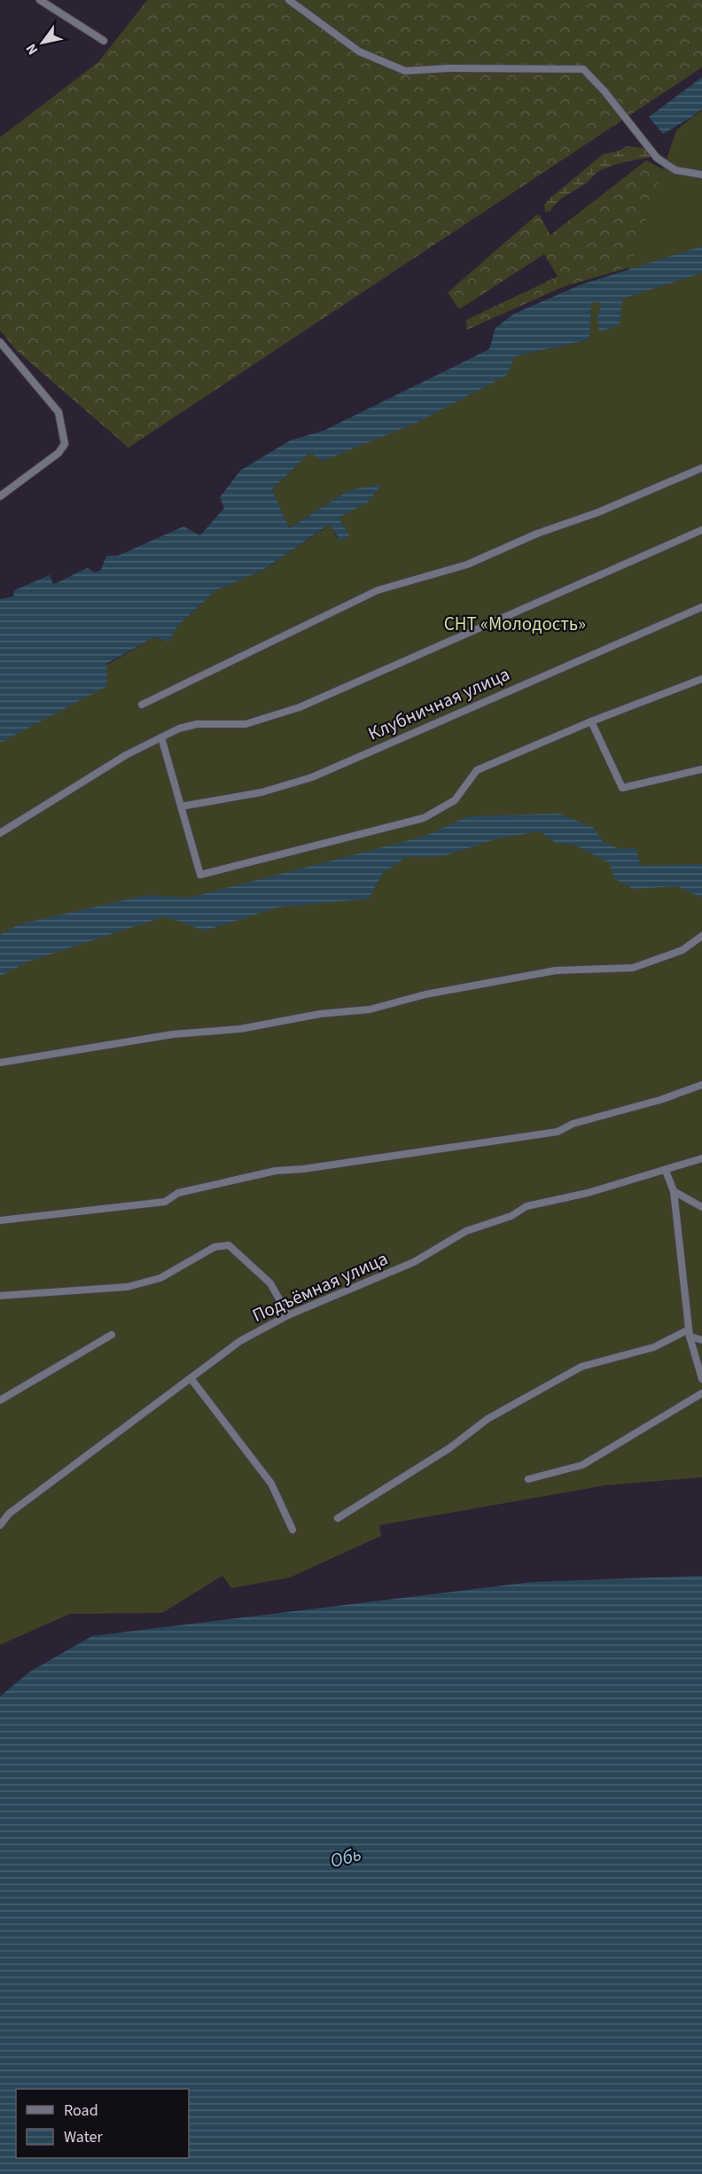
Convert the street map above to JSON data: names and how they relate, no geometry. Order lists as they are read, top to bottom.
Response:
{
  "streets": {
    "street": ["Клубничная улица", "Подъёмная улица"]
  },
  "water": ["Обь"],
  "parks": ["СНТ «Молодость»"],
  "legend": ["Road", "Water"],
  "north": "bottom left"
}
